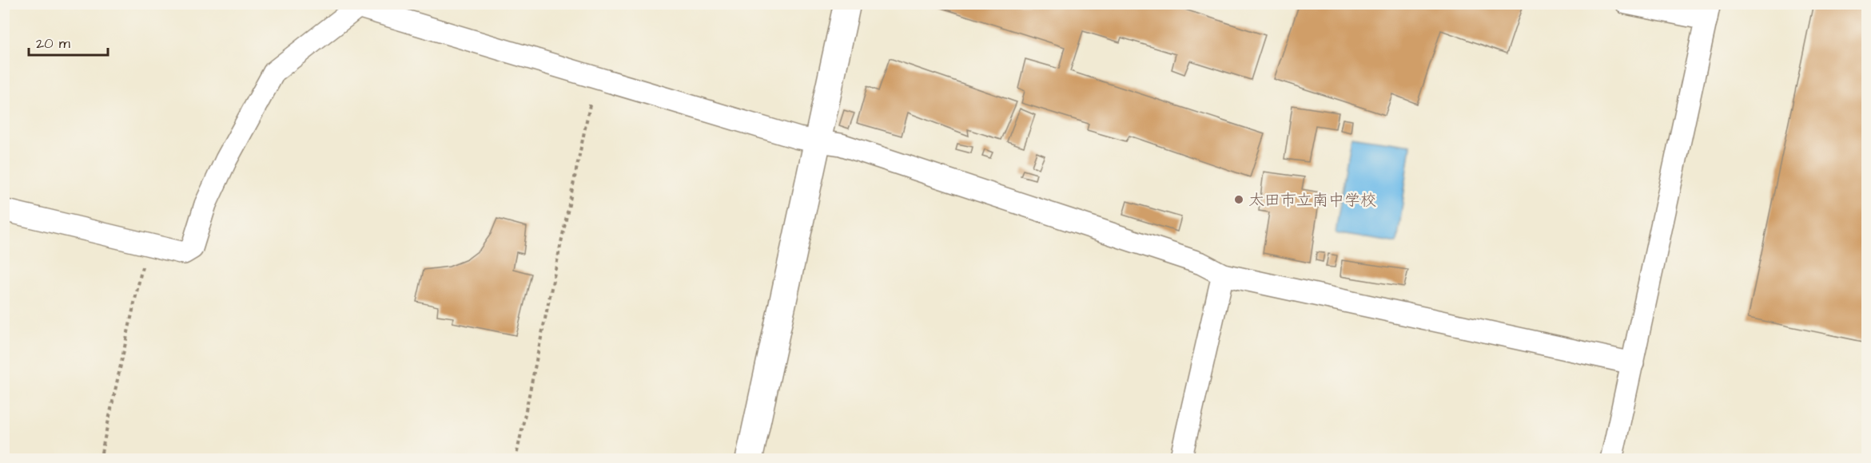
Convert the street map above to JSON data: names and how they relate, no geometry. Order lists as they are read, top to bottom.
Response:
{
  "places": ["太田市立南中学校"],
  "scale_bar": "20 m"
}
